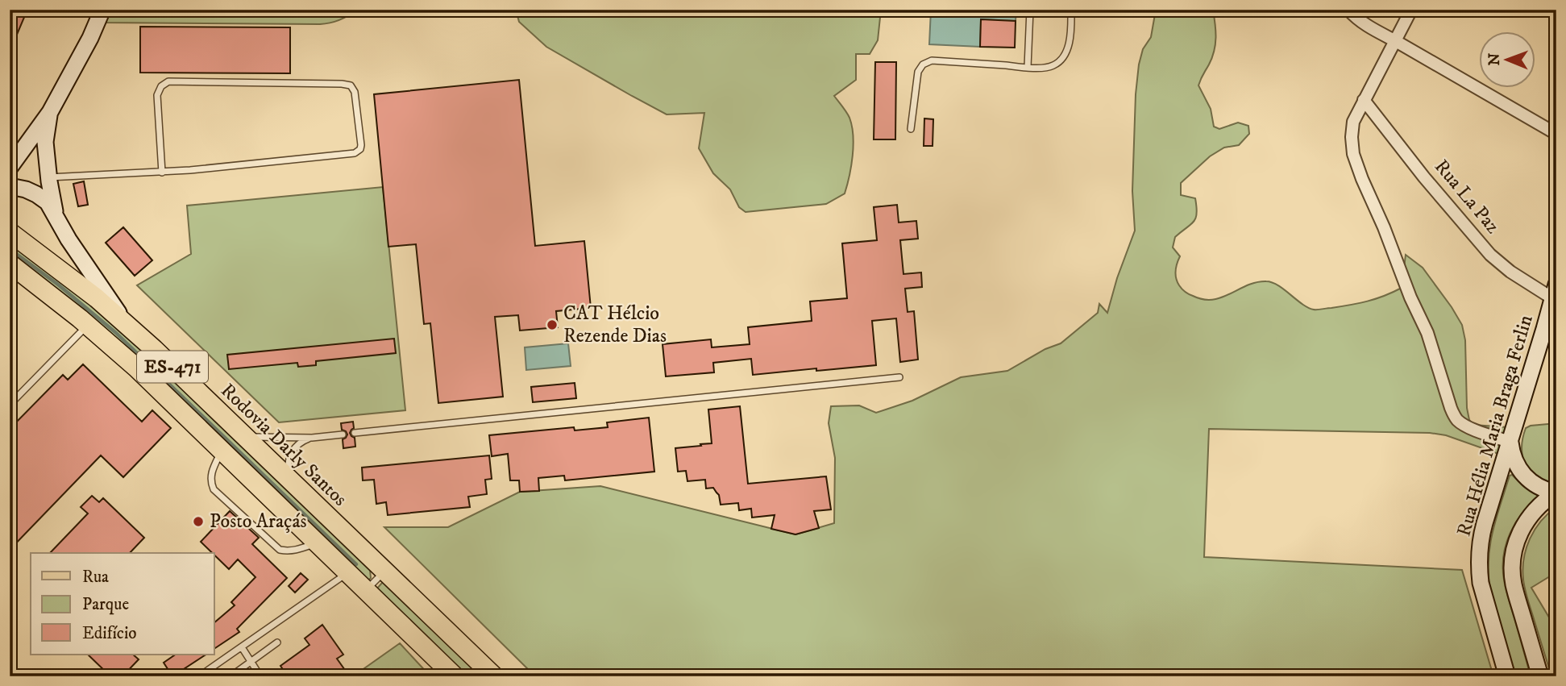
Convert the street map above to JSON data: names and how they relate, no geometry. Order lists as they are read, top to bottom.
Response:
{
  "streets": {
    "main road": ["ES-471", "Rodovia Darly Santos"],
    "street": ["Rua La Paz", "Rua Hélia Maria Braga Ferlin"]
  },
  "crossings": [
    ["Rua La Paz", "Rua Hélia Maria Braga Ferlin"]
  ],
  "places": ["CAT Hélcio Rezende Dias", "Posto Araçás"],
  "legend": ["Rua", "Parque", "Edifício"],
  "north": "left"
}
